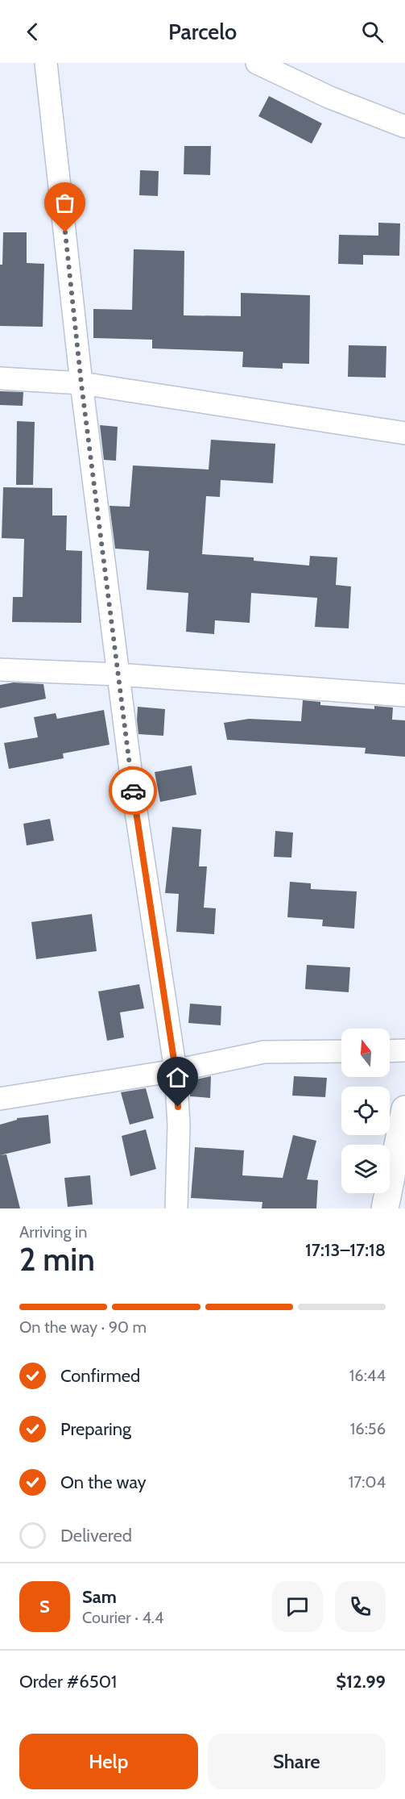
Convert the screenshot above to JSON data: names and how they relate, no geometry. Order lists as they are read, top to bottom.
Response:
{
  "north": "top",
  "page": {
    "header": "Parcelo",
    "heading": ["2 min", "Arriving in", "17:13–17:18"],
    "panel": [
      "Sam",
      "Courier · 4.4",
      "Order #6501",
      "$12.99"
    ],
    "bar": "On the way · 90 m",
    "list": [
      ["Confirmed", "16:44"],
      ["Preparing", "16:56"],
      ["On the way", "17:04"],
      "Delivered"
    ],
    "round": "S",
    "buttons": ["Help", "Share"]
  }
}
